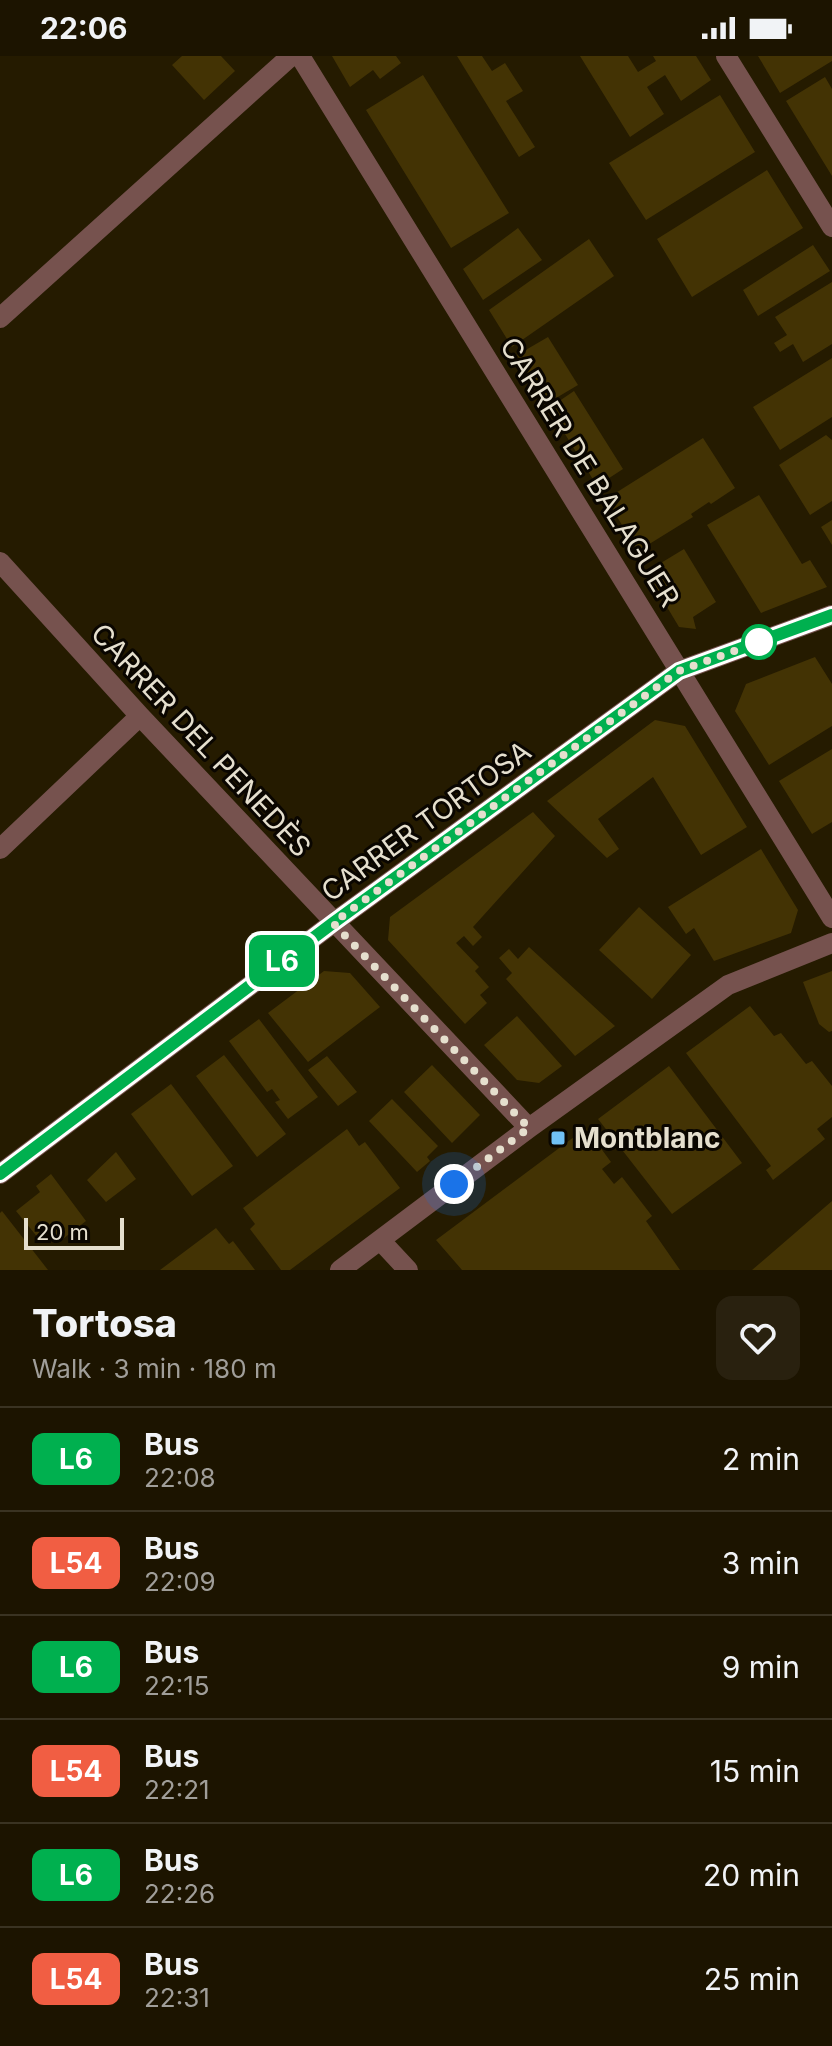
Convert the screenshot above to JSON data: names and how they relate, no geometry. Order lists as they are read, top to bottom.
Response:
{
  "streets": {
    "street": ["CARRER DE BALAGUER", "CARRER DEL PENEDÈS", "CARRER TORTOSA"]
  },
  "crossings": [
    ["CARRER DE BALAGUER", "CARRER TORTOSA"],
    ["CARRER DEL PENEDÈS", "CARRER TORTOSA"]
  ],
  "places": {
    "transit": ["Montblanc"]
  },
  "lines": ["bus line L6"],
  "scale_bar": "20 m",
  "page": {
    "status": "22:06",
    "on_map": "L6",
    "scale": "20 m",
    "heading": ["Tortosa", "Walk · 3 min · 180 m"],
    "list": [
      {
        "mark": "L6",
        "name": "Bus",
        "note": "22:08",
        "value": "2 min"
      },
      {
        "mark": "L54",
        "name": "Bus",
        "note": "22:09",
        "value": "3 min"
      },
      {
        "mark": "L6",
        "name": "Bus",
        "note": "22:15",
        "value": "9 min"
      },
      {
        "mark": "L54",
        "name": "Bus",
        "note": "22:21",
        "value": "15 min"
      },
      {
        "mark": "L6",
        "name": "Bus",
        "note": "22:26",
        "value": "20 min"
      },
      {
        "mark": "L54",
        "name": "Bus",
        "note": "22:31",
        "value": "25 min"
      }
    ]
  }
}
